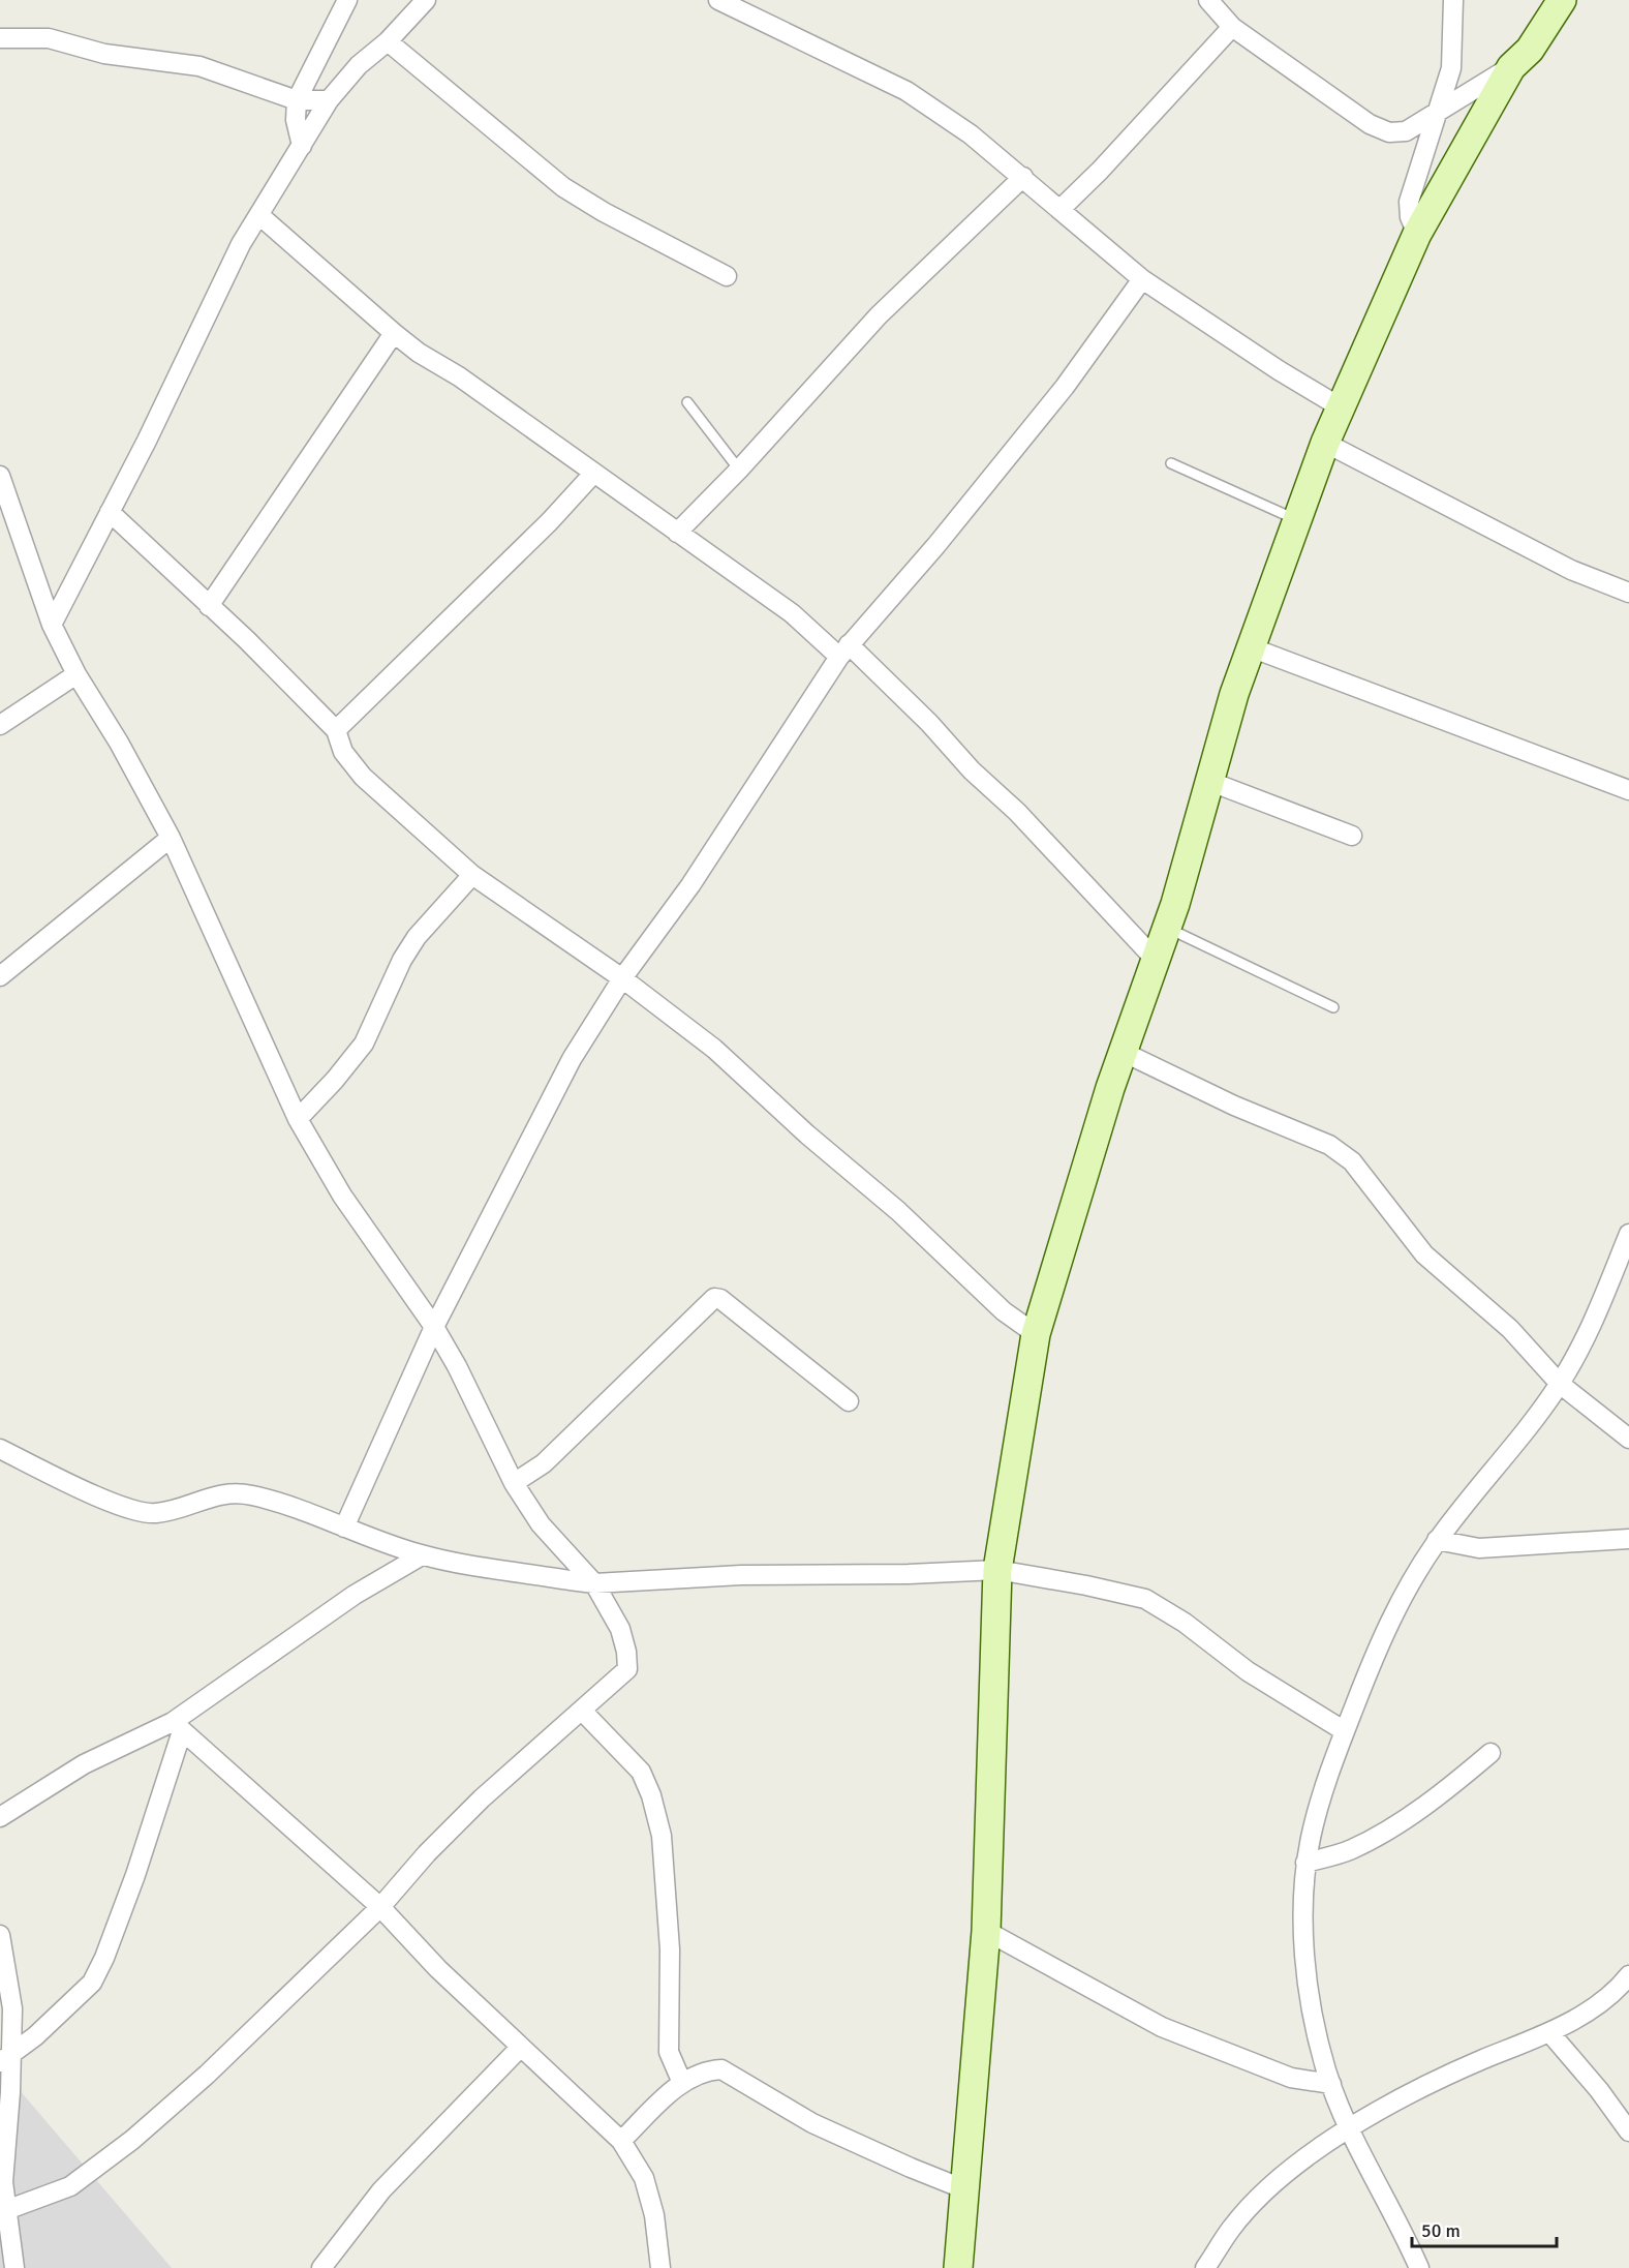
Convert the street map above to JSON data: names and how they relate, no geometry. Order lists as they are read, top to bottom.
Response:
{
  "scale_bar": "50 m"
}
